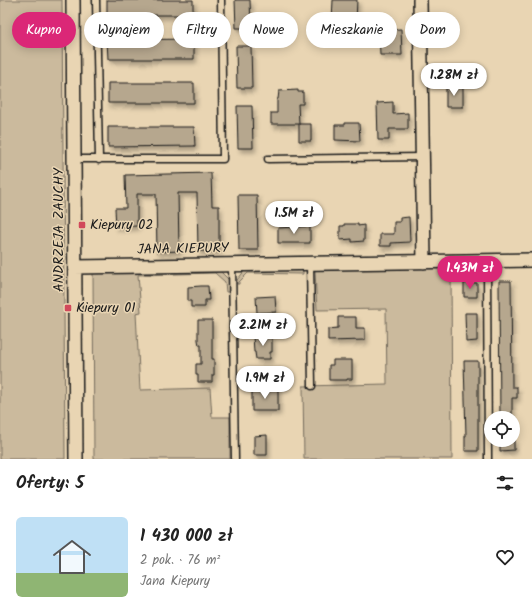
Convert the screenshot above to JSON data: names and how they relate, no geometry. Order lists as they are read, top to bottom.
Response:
{
  "streets": {
    "street": ["ANDRZEJA ZAUCHY", "JANA KIEPURY"]
  },
  "crossings": [
    ["ANDRZEJA ZAUCHY", "JANA KIEPURY"]
  ],
  "places": {
    "transit": ["Kiepury 02", "Kiepury 01"]
  },
  "page": {
    "chip": [
      "Kupno",
      "Wynajem",
      "Filtry",
      "Nowe",
      "Mieszkanie",
      "Dom"
    ],
    "price": [
      "1.28M zł",
      "1.5M zł",
      "1.43M zł",
      "2.21M zł",
      "1.9M zł"
    ],
    "heading": "Oferty: 5",
    "list": [
      {
        "name": "1 430 000 zł",
        "note": "2 pok. · 76 m² · Jana Kiepury"
      }
    ]
  }
}
